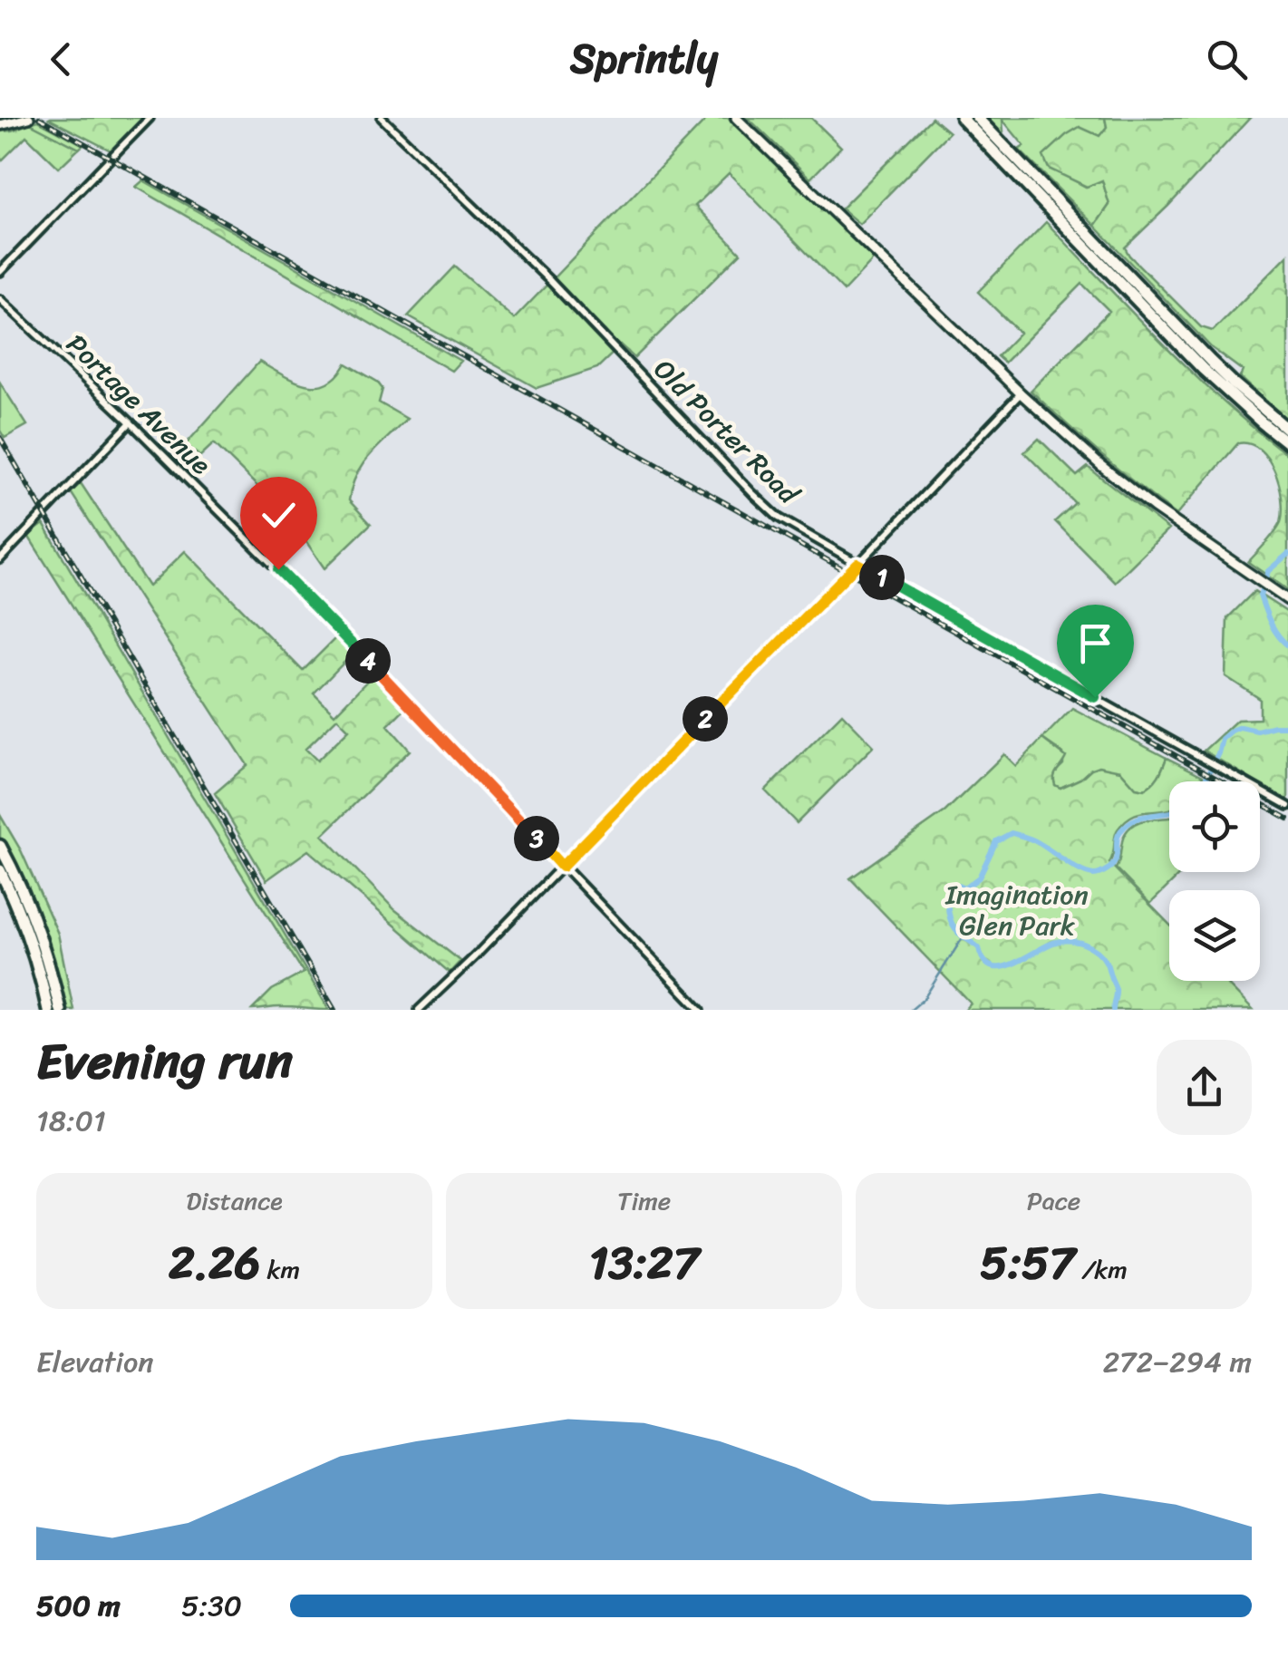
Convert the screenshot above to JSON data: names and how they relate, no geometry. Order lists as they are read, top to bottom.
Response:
{
  "streets": {
    "street": ["Portage Avenue", "Old Porter Road"]
  },
  "parks": ["Imagination Glen Park"],
  "page": {
    "header": "Sprintly",
    "pins": [
      "1",
      "4",
      "2",
      "3"
    ],
    "heading": ["Evening run", "18:01"],
    "stats": [
      ["Distance", "2.26 km"],
      ["Time", "13:27"],
      ["Pace", "5:57 /km"]
    ],
    "chart": ["Elevation", "272–294 m"],
    "list": [
      {
        "name": "500 m",
        "note": "5:30"
      }
    ]
  }
}
